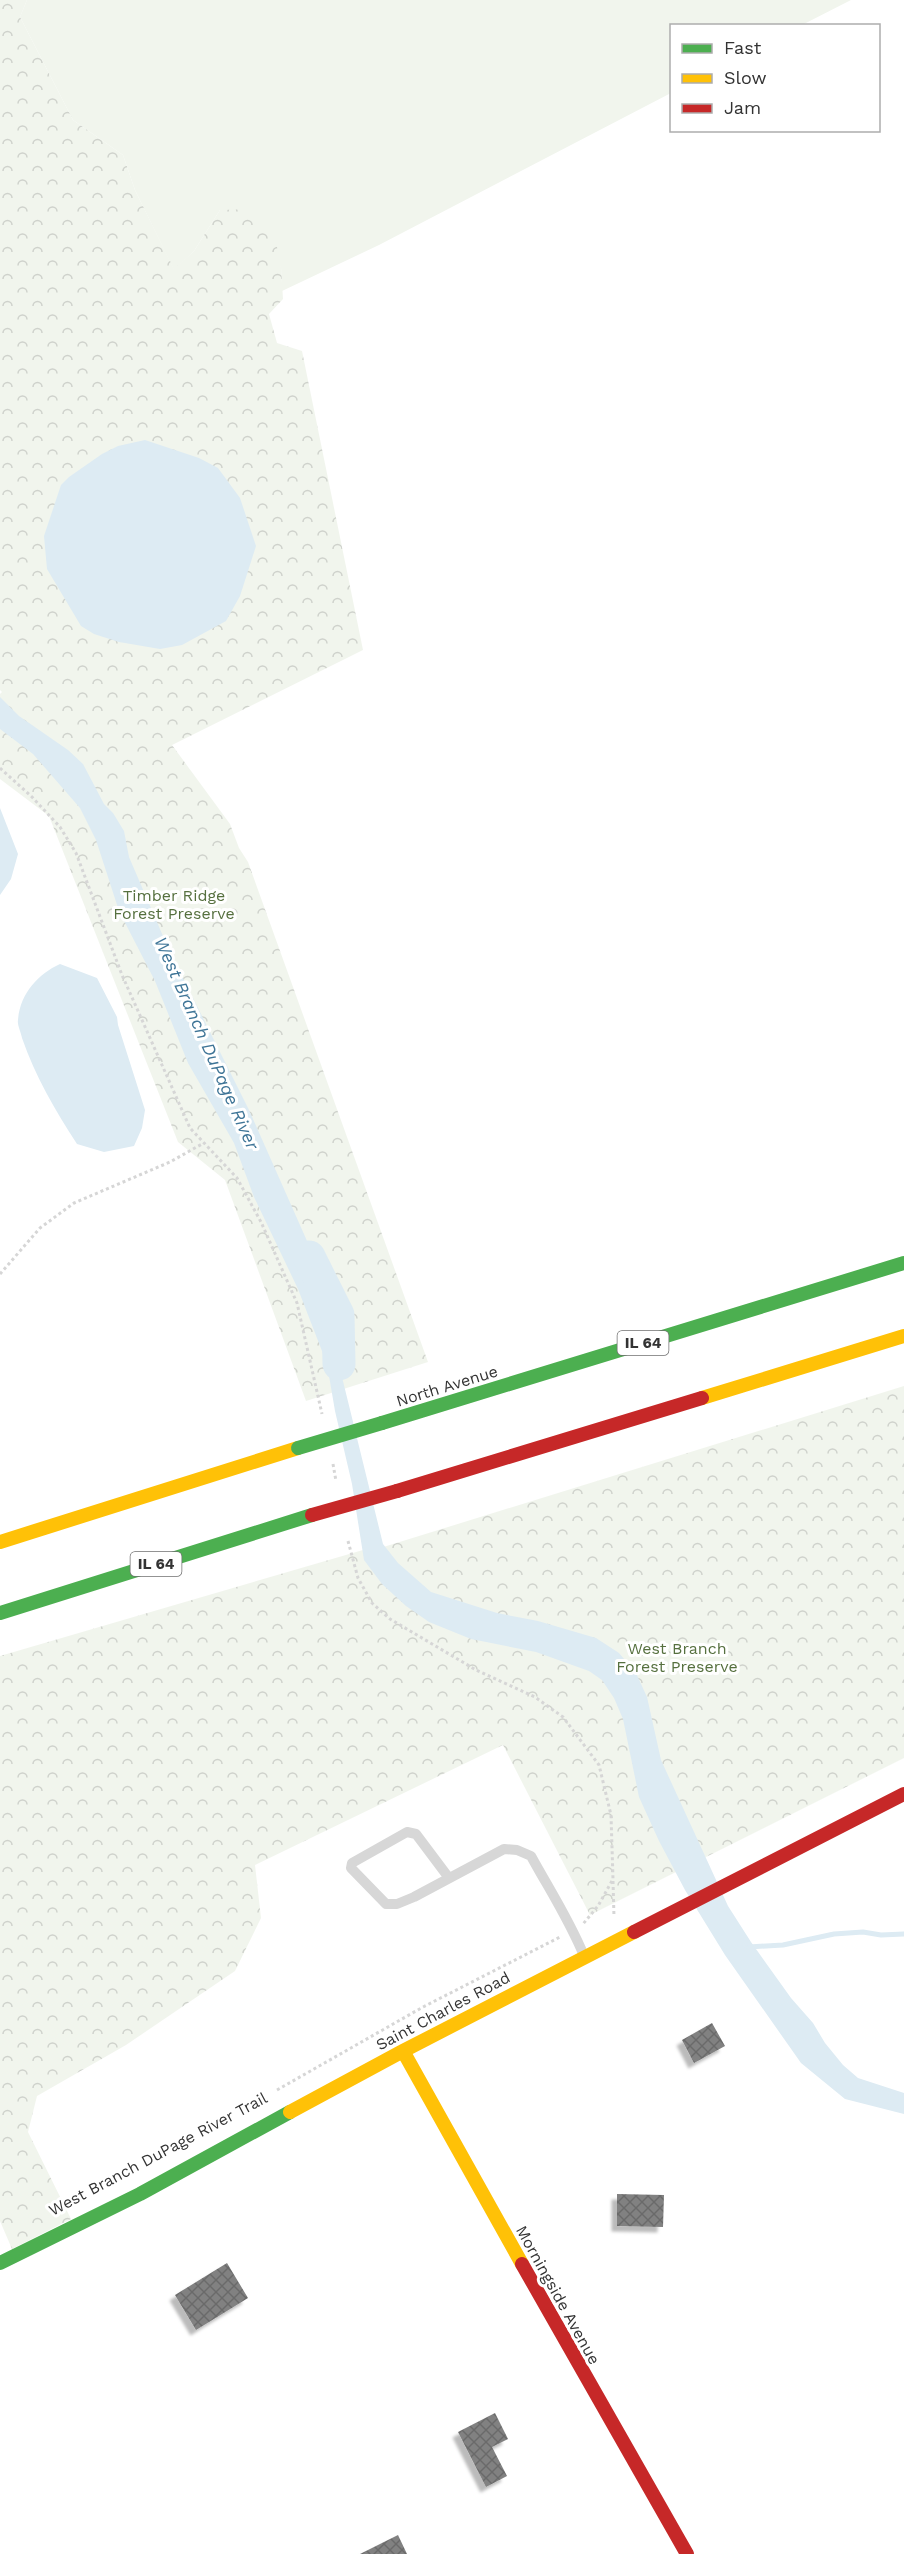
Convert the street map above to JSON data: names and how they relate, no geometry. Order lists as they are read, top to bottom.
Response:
{
  "streets": {
    "main road": [
      "IL 64",
      "North Avenue",
      "Saint Charles Road",
      "Morningside Avenue"
    ],
    "path": ["West Branch DuPage River Trail"]
  },
  "crossings": [
    ["Saint Charles Road", "Morningside Avenue"]
  ],
  "water": ["West Branch DuPage River"],
  "parks": ["Timber Ridge Forest Preserve", "West Branch Forest Preserve"],
  "legend": ["Fast", "Slow", "Jam"]
}
